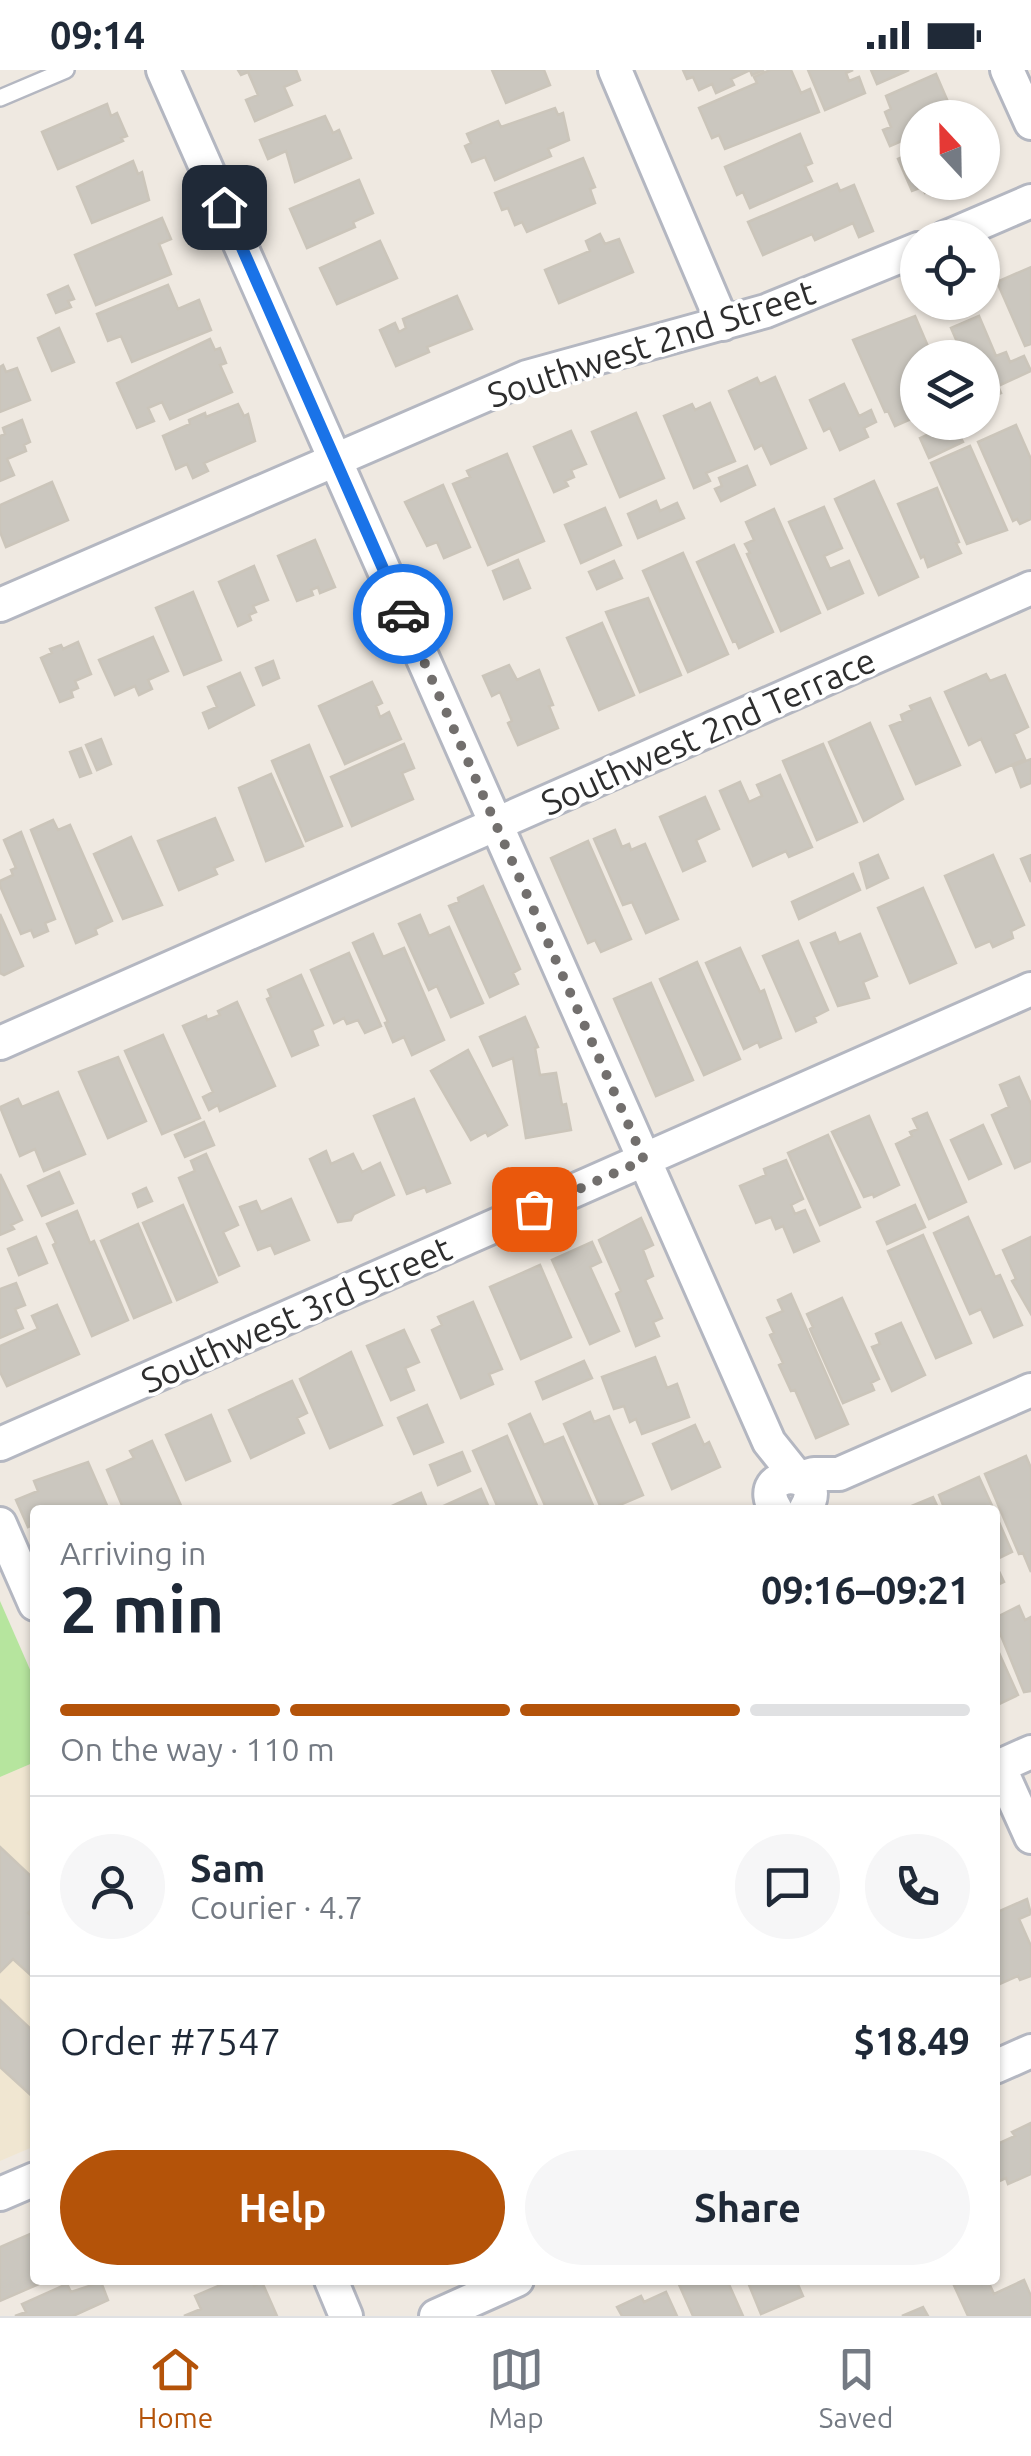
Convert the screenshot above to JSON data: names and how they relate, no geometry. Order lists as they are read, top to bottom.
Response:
{
  "streets": {
    "street": ["Southwest 2nd Street", "Southwest 2nd Terrace", "Southwest 3rd Street"]
  },
  "north": "top",
  "page": {
    "status": "09:14",
    "heading": ["2 min", "Arriving in", "09:16–09:21"],
    "panel": [
      "Sam",
      "Courier · 4.7",
      "Order #7547",
      "$18.49"
    ],
    "bar": "On the way · 110 m",
    "buttons": ["Help", "Share"],
    "tabs": ["Home", "Map", "Saved"]
  }
}
